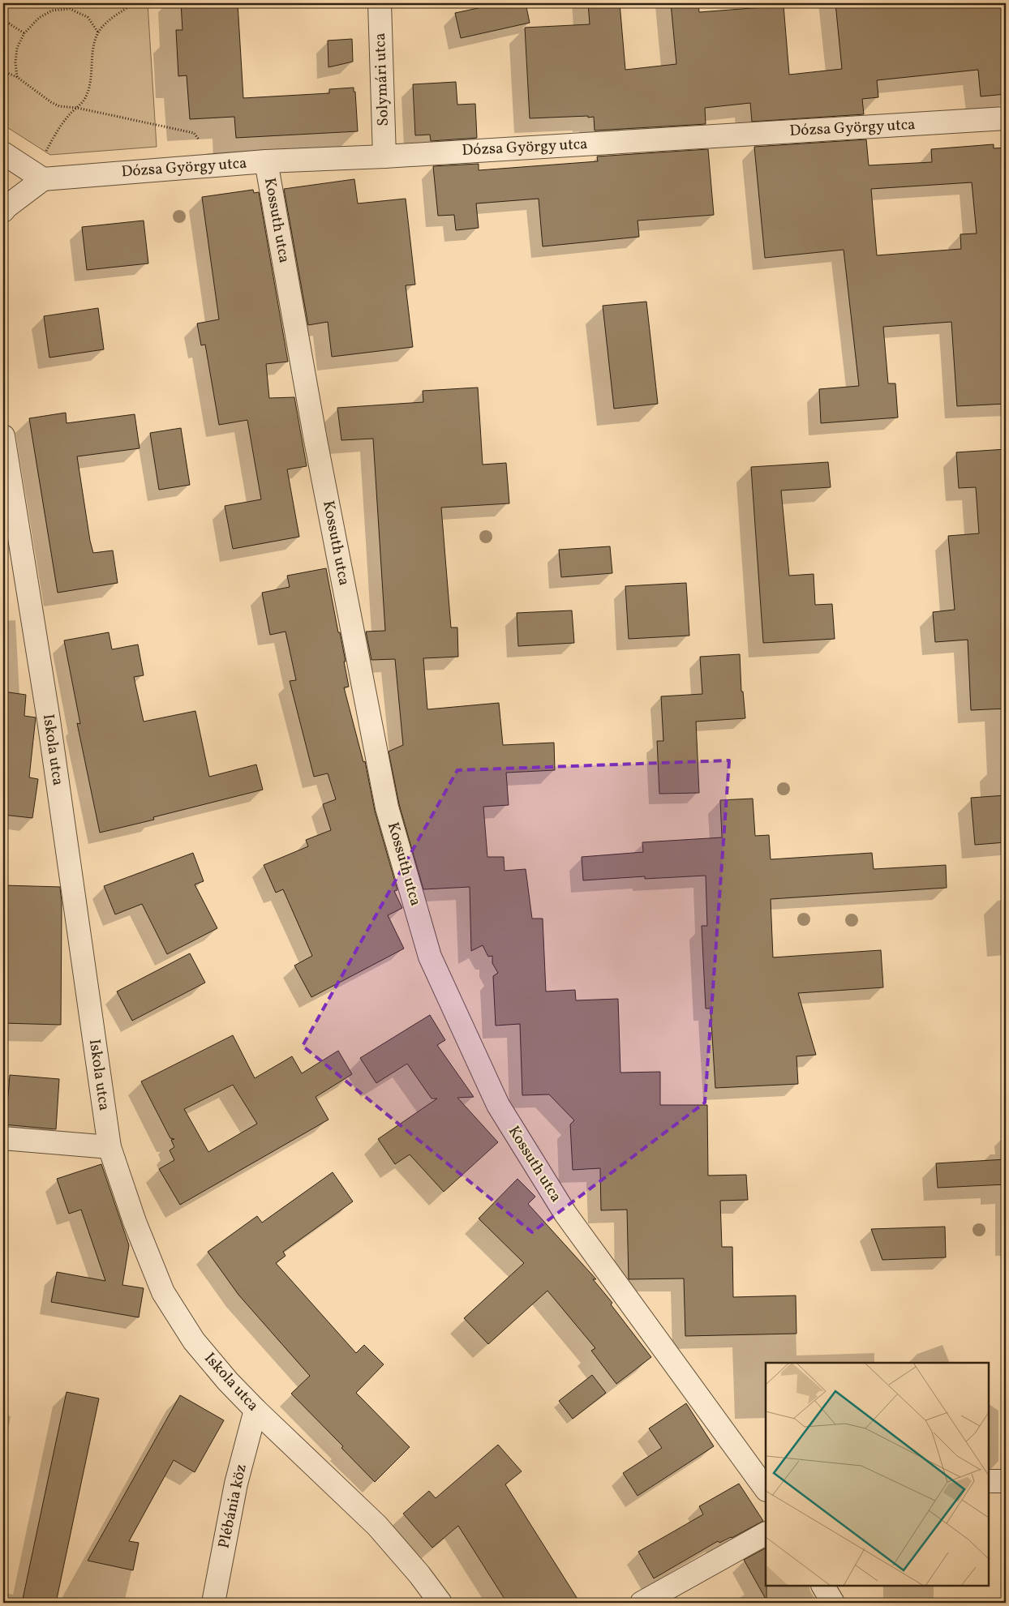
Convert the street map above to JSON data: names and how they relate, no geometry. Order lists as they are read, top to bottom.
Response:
{
  "streets": {
    "street": [
      "Solymári utca",
      "Dózsa György utca",
      "Kossuth utca",
      "Iskola utca",
      "Plébánia köz"
    ]
  },
  "crossings": [
    ["Solymári utca", "Dózsa György utca"],
    ["Dózsa György utca", "Kossuth utca"],
    ["Iskola utca", "Plébánia köz"]
  ]
}
